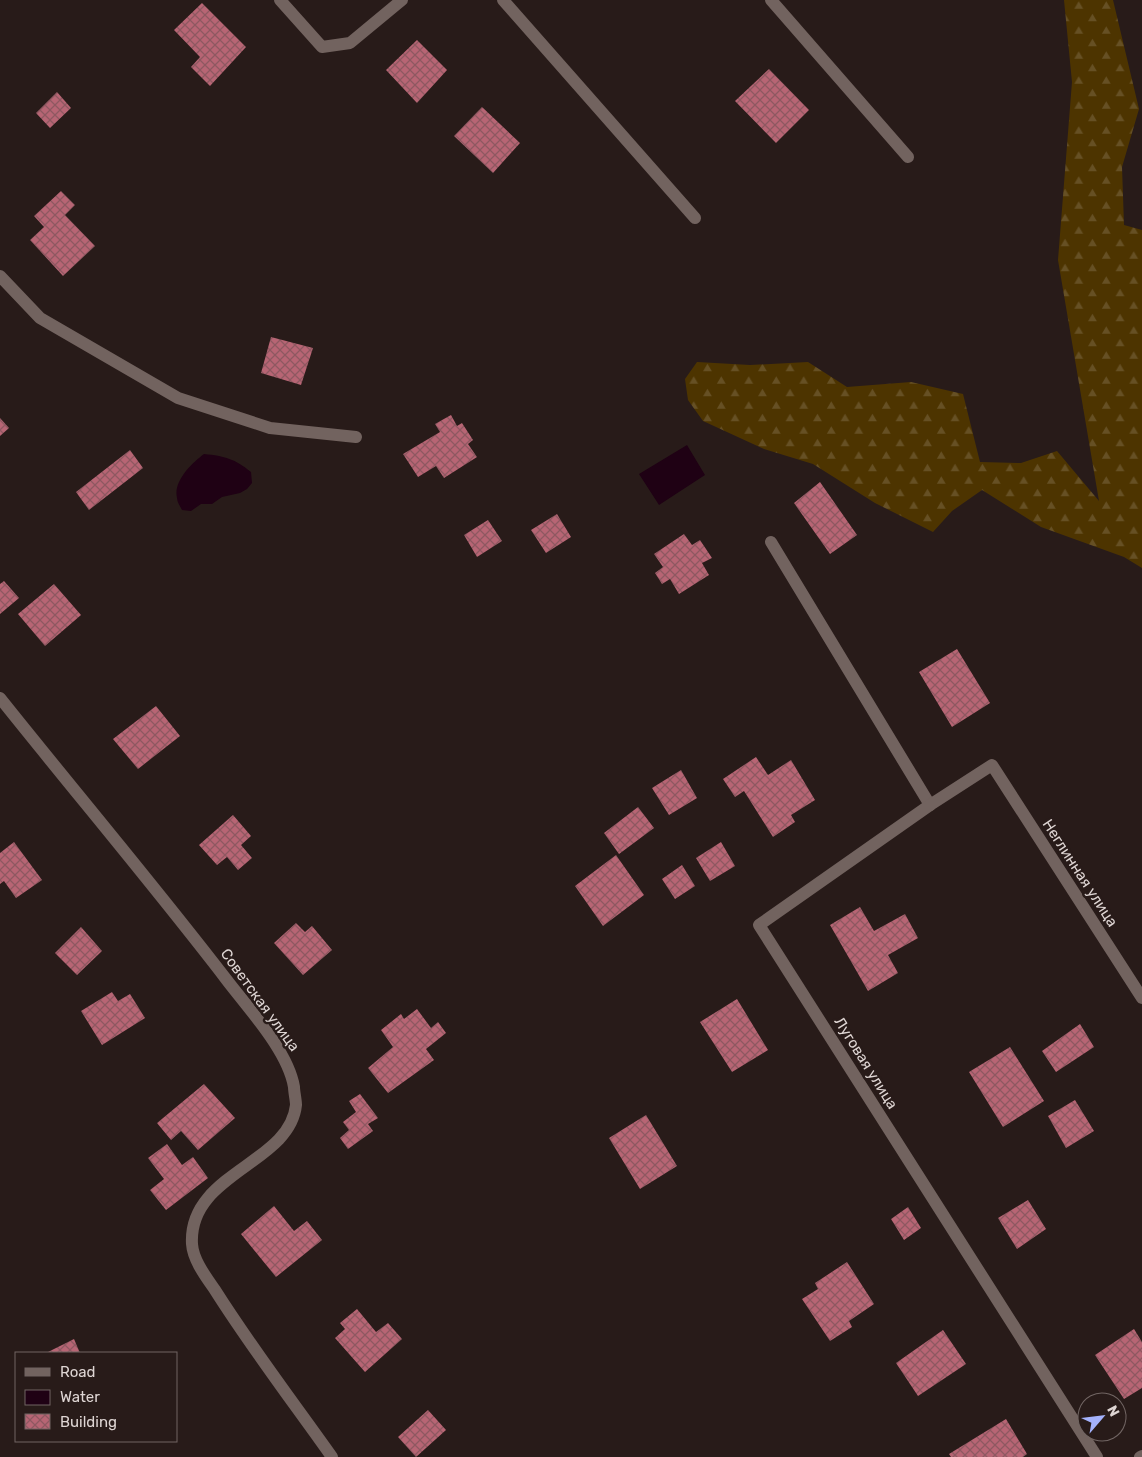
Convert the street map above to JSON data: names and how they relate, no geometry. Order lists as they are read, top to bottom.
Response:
{
  "streets": {
    "street": ["Неглинная улица", "Советская улица", "Луговая улица"]
  },
  "crossings": [
    ["Неглинная улица", "Луговая улица"]
  ],
  "legend": ["Road", "Water", "Building"],
  "north": "top right"
}
